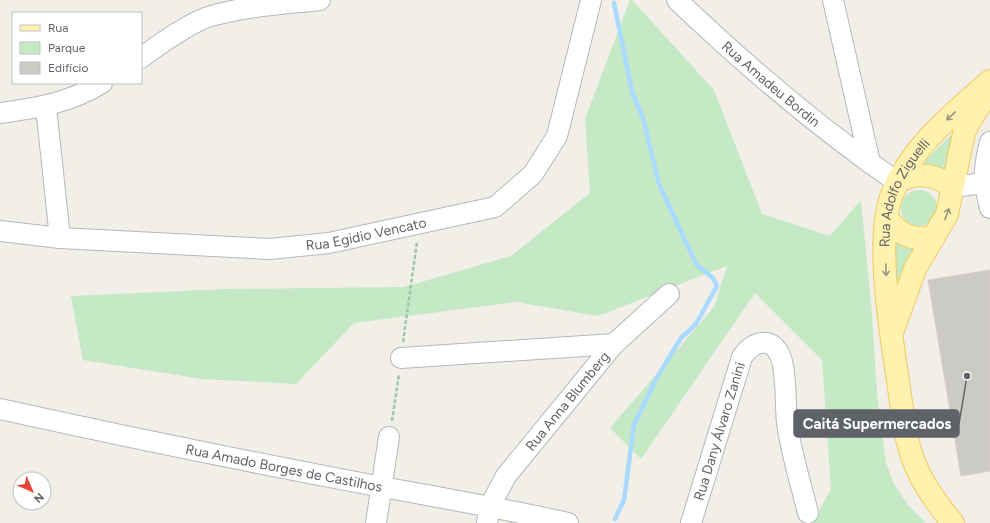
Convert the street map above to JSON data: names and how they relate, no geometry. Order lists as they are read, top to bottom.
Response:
{
  "streets": {
    "main road": ["Rua Adolfo Ziguelli"],
    "street": [
      "Rua Amadeu Bordin",
      "Rua Egidio Vencato",
      "Rua Anna Blumberg",
      "Rua Dany Álvaro Zanini",
      "Rua Amado Borges de Castilhos"
    ]
  },
  "crossings": [
    ["Rua Amadeu Bordin", "Rua Adolfo Ziguelli"],
    ["Rua Anna Blumberg", "Rua Amado Borges de Castilhos"]
  ],
  "places": ["Caitá Supermercados"],
  "legend": ["Rua", "Parque", "Edifício"],
  "north": "bottom right"
}
